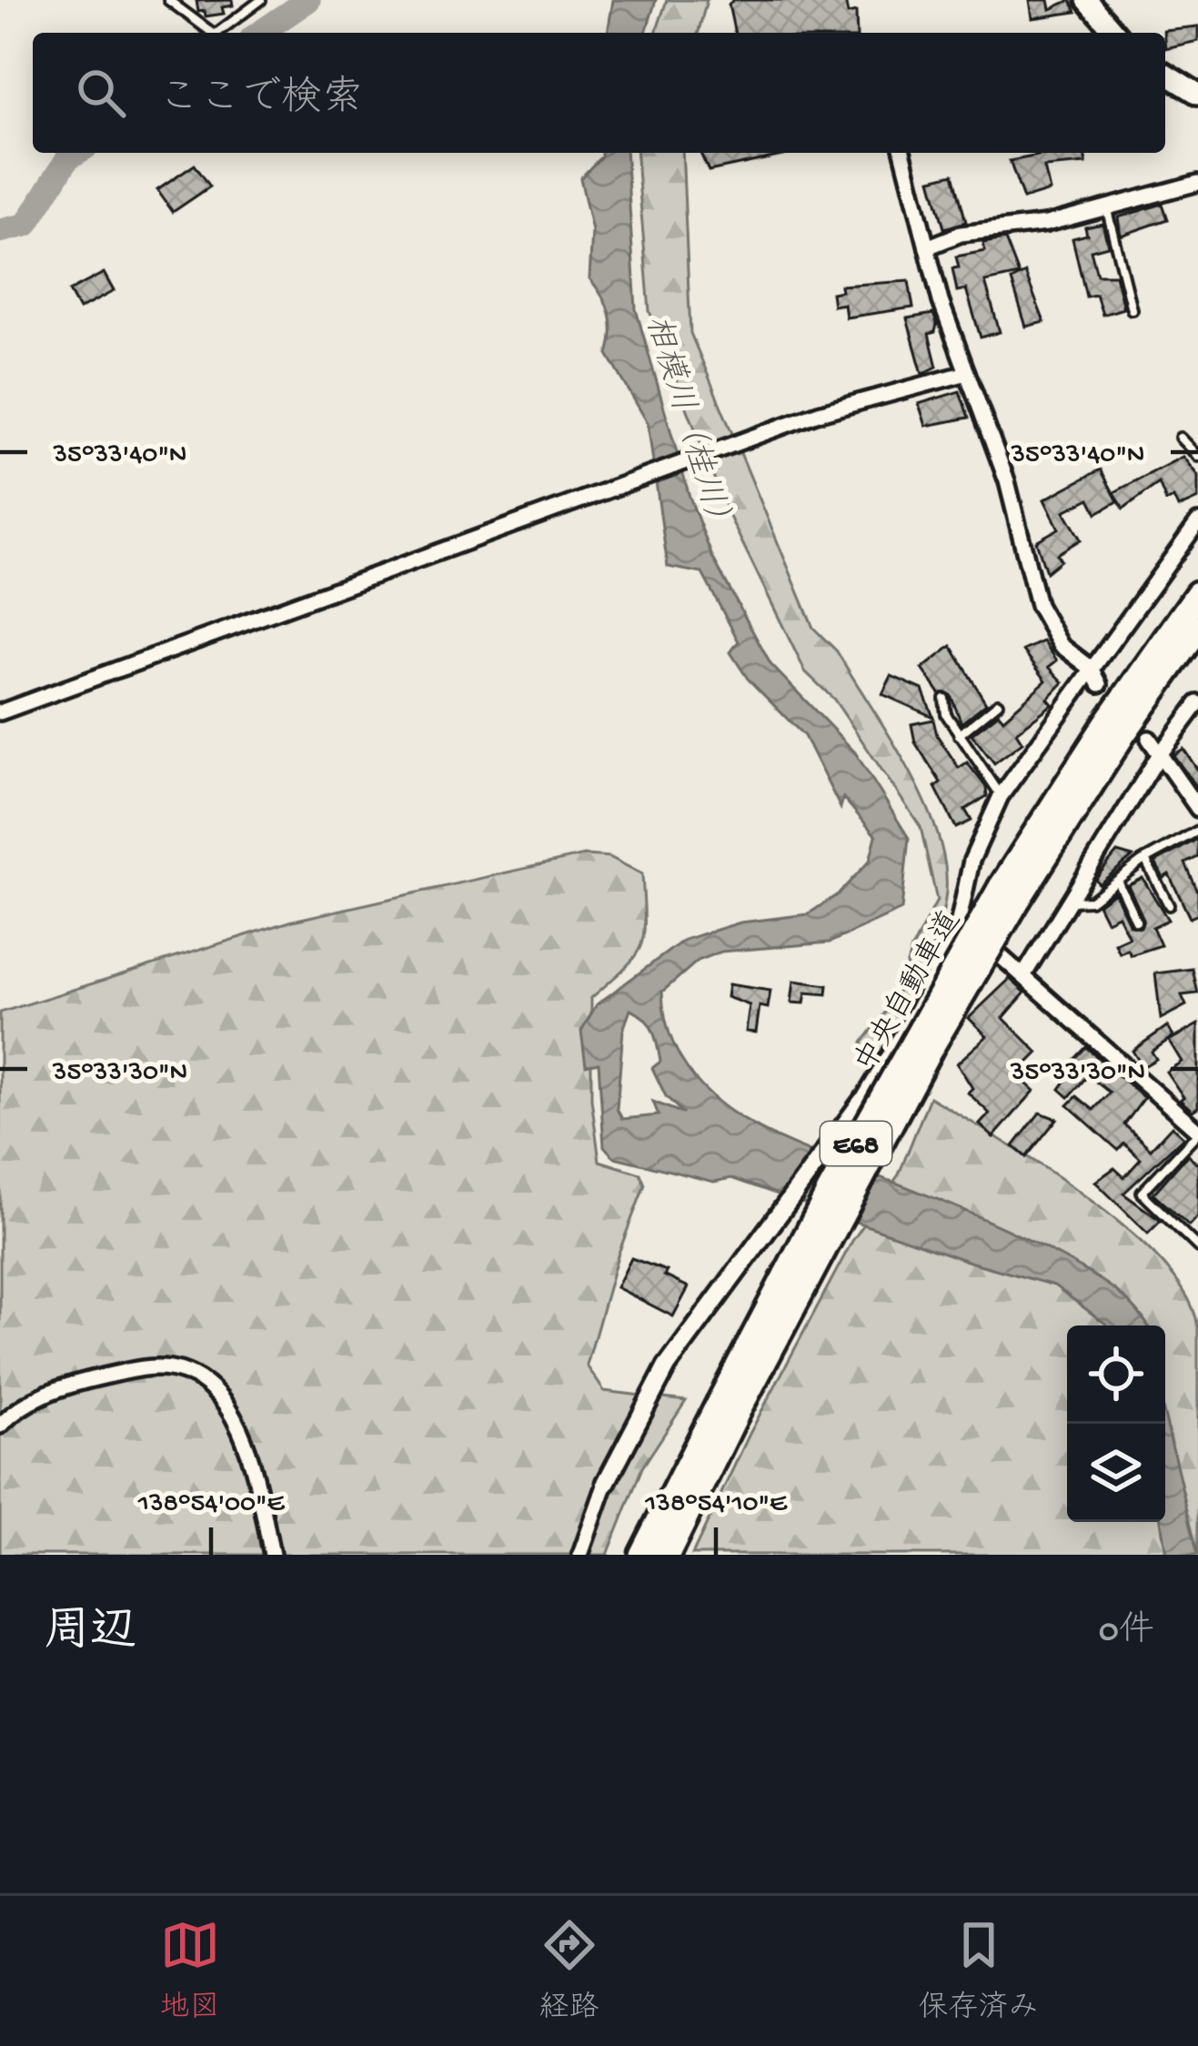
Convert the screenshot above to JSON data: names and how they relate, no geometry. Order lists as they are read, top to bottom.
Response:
{
  "streets": {
    "highway": ["中央自動車道", "E68"]
  },
  "water": ["相模川（桂川）"],
  "page": {
    "search": "ここで検索",
    "heading": ["周辺", "0件"],
    "nav": ["地図", "経路", "保存済み"]
  },
  "coordinates": [
    "35°33'40\"N",
    "35°33'30\"N",
    "138°54'00\"E",
    "138°54'10\"E"
  ]
}
